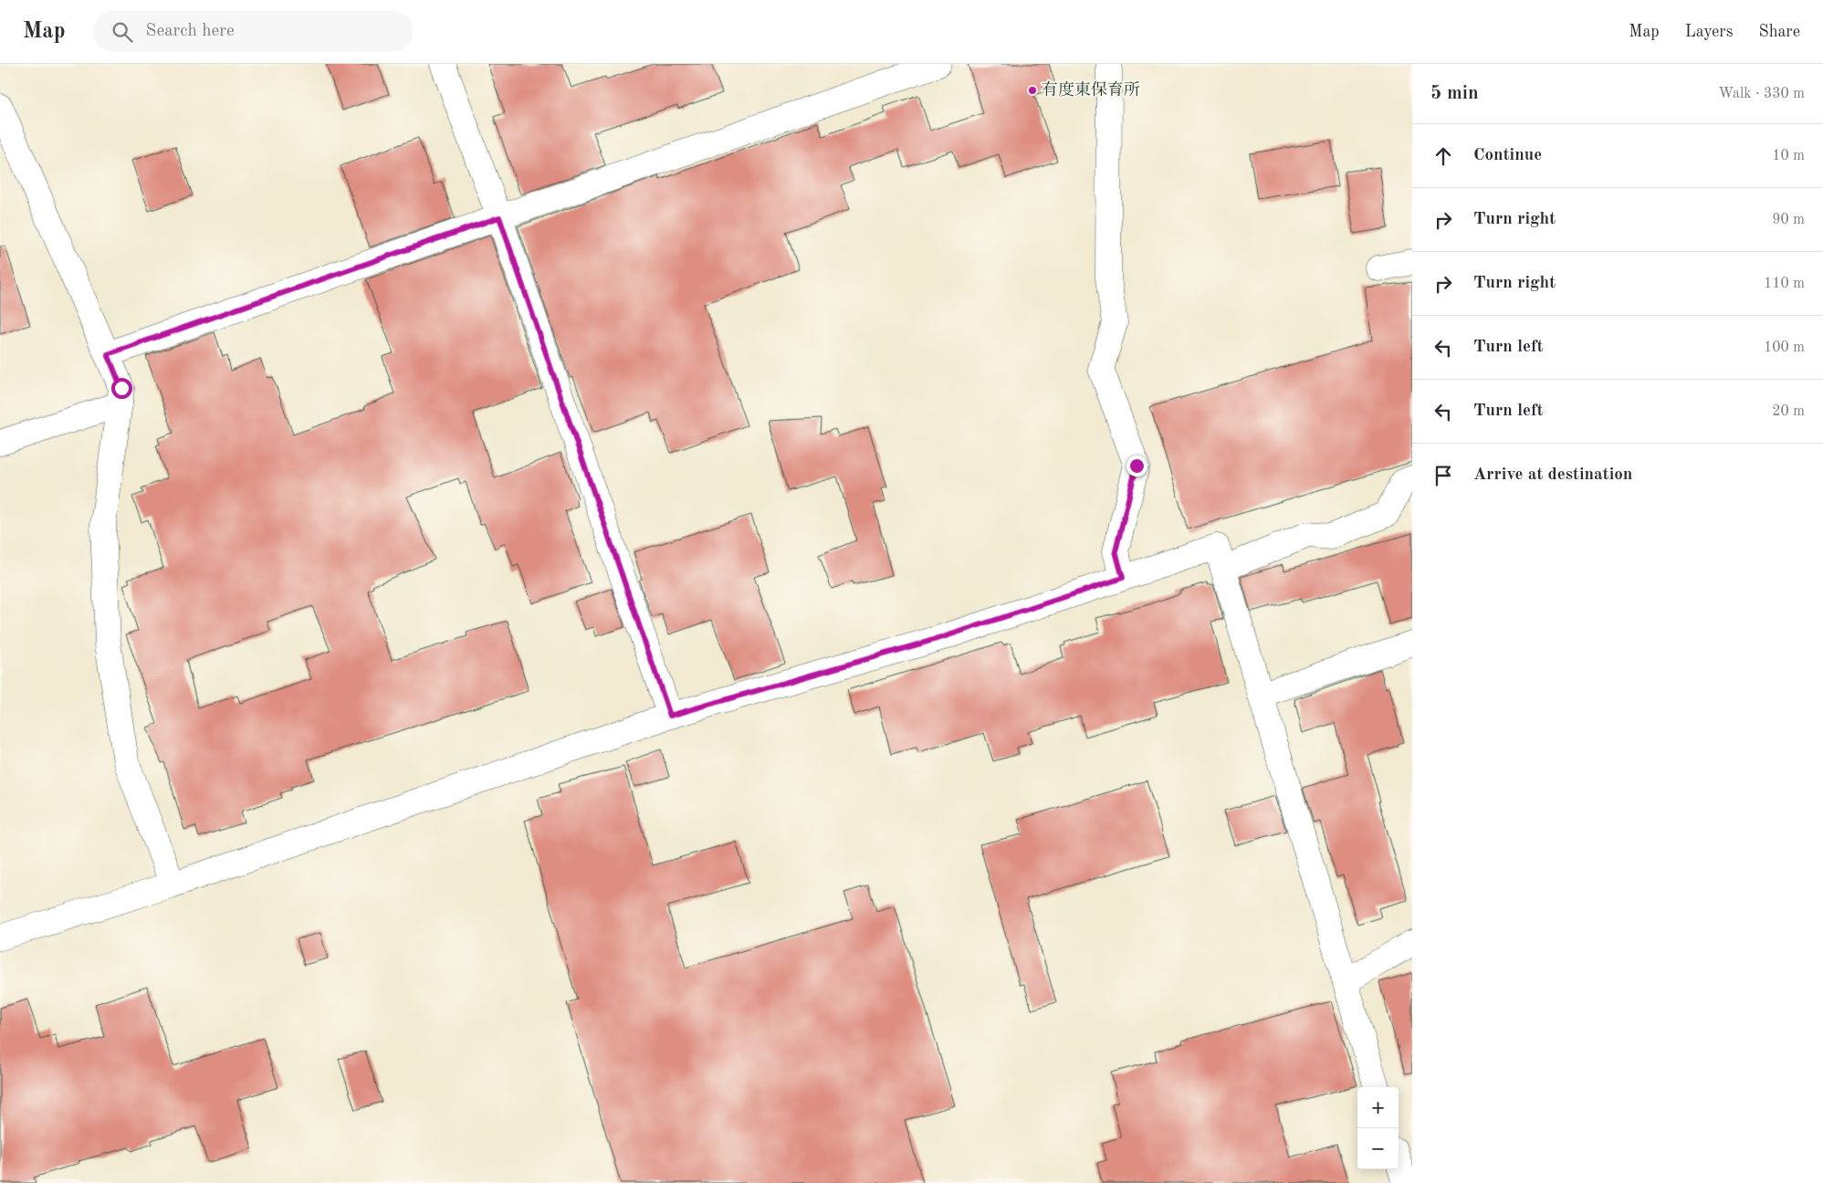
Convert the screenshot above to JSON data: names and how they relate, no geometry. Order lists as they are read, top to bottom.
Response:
{
  "places": ["有度東保育所"],
  "page": {
    "header": "Map",
    "search": "Search here",
    "nav": ["Map", "Layers", "Share"],
    "heading": ["5 min", "Walk · 330 m"],
    "list": [
      ["Continue", "10 m"],
      ["Turn right", "90 m"],
      ["Turn right", "110 m"],
      ["Turn left", "100 m"],
      ["Turn left", "20 m"],
      "Arrive at destination"
    ],
    "map_buttons": ["+", "−"]
  }
}
